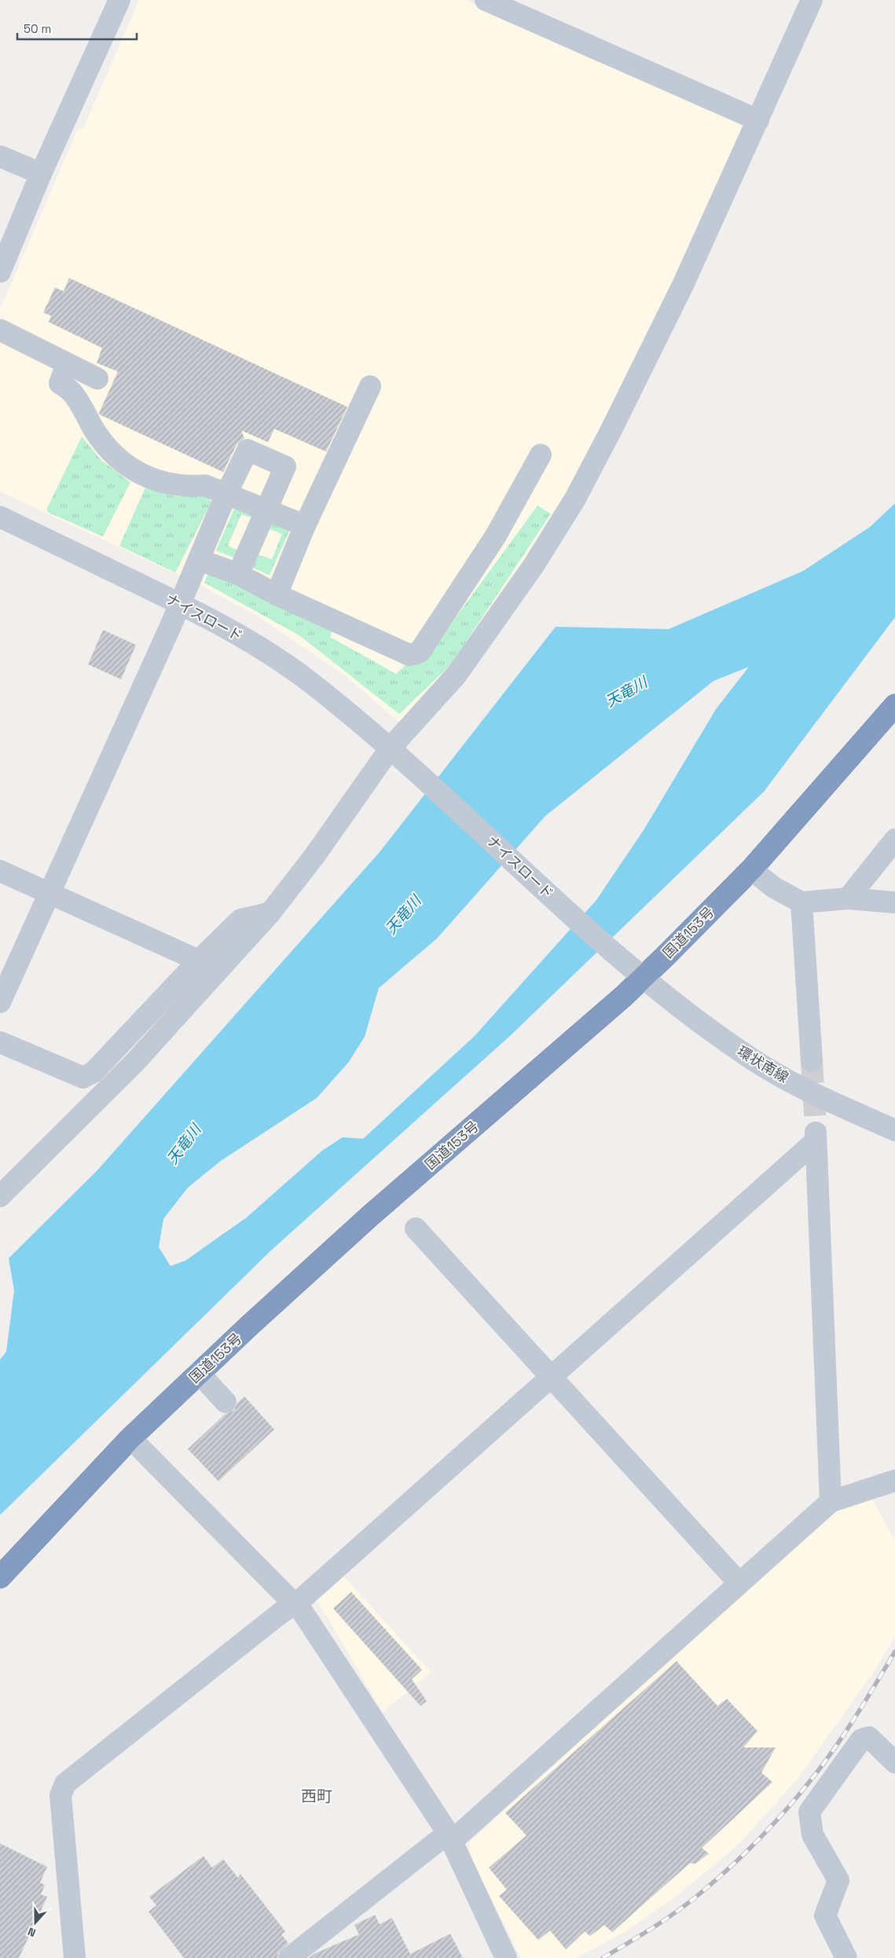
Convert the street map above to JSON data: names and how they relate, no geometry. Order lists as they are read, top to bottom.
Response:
{
  "streets": {
    "highway": ["国道153号"],
    "street": ["ナイスロード", "環状南線"]
  },
  "crossings": [
    ["ナイスロード", "国道153号"],
    ["ナイスロード", "環状南線"],
    ["国道153号", "環状南線"]
  ],
  "districts": ["西町"],
  "water": ["天竜川"],
  "scale_bar": "50 m",
  "north": "bottom"
}
